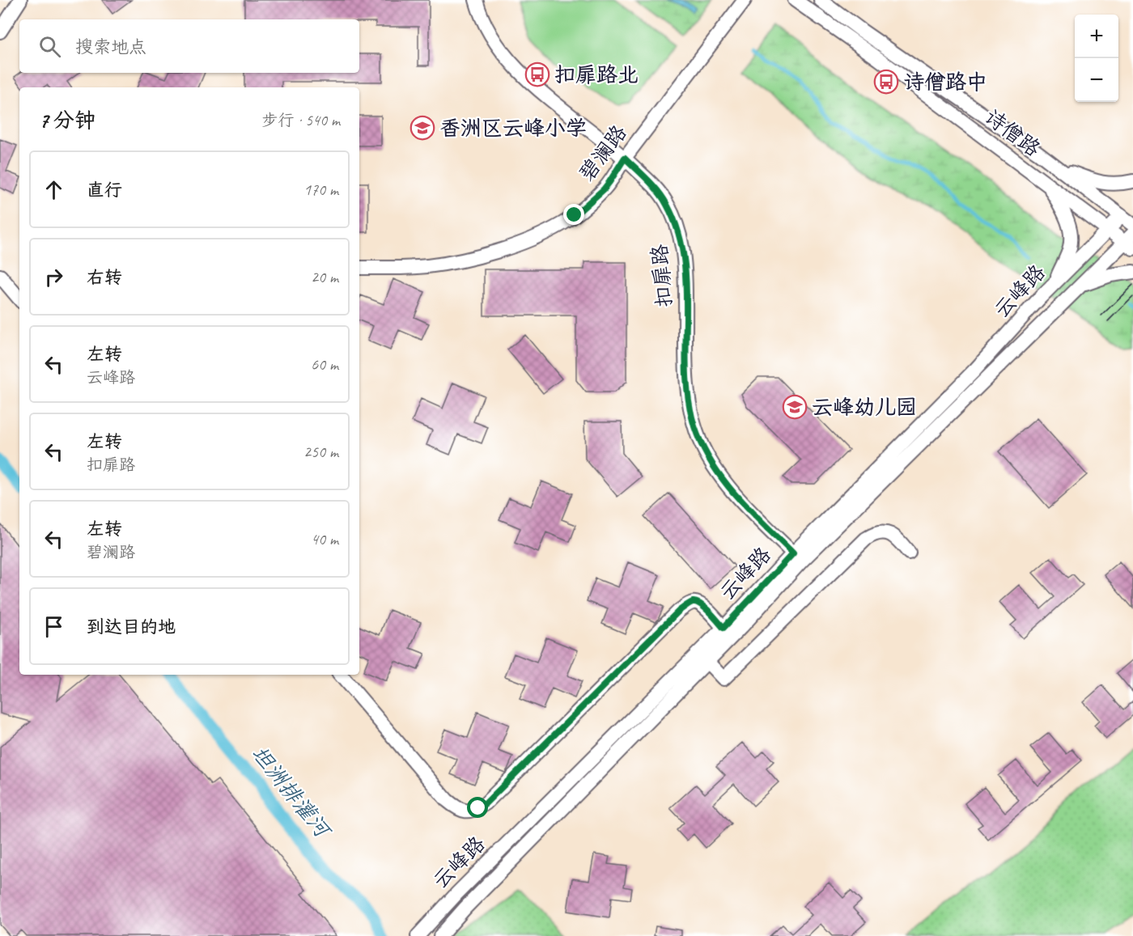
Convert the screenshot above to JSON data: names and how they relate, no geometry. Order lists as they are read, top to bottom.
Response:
{
  "streets": {
    "street": [
      "诗僧路",
      "碧澜路",
      "扣扉路",
      "云峰路"
    ]
  },
  "crossings": [
    ["诗僧路", "云峰路"],
    ["碧澜路", "扣扉路"],
    ["扣扉路", "云峰路"]
  ],
  "water": ["坦洲排灌河"],
  "places": {
    "bus stop": ["扣扉路北", "诗僧路中"],
    "school or university": ["香洲区云峰小学", "云峰幼儿园"]
  },
  "page": {
    "map_buttons": ["+", "−"],
    "search": "搜索地点",
    "heading": ["7 分钟", "步行 · 540 m"],
    "list": [
      ["直行", "170 m"],
      ["右转", "20 m"],
      ["左转", "云峰路", "60 m"],
      ["左转", "扣扉路", "250 m"],
      ["左转", "碧澜路", "40 m"],
      "到达目的地"
    ]
  }
}
